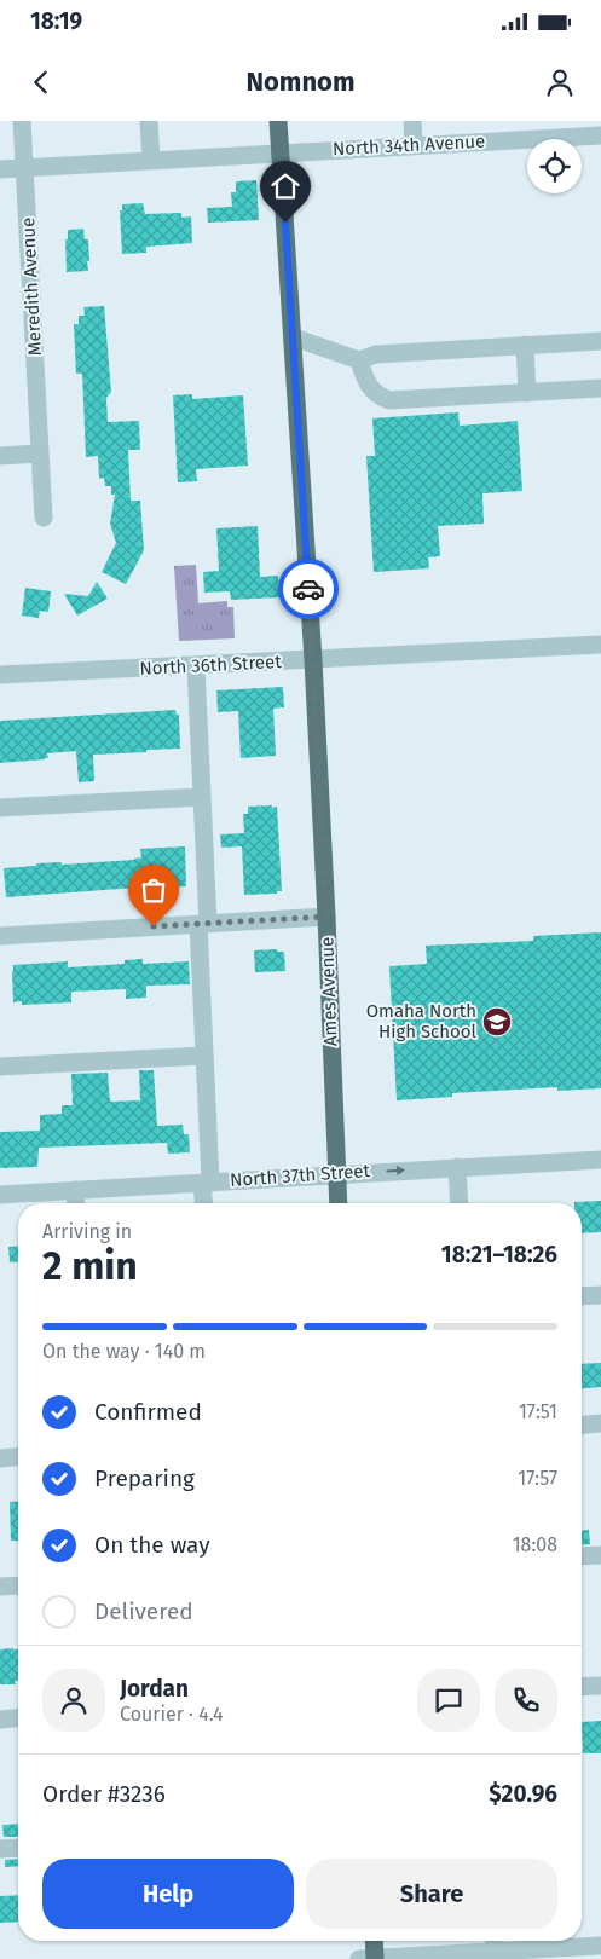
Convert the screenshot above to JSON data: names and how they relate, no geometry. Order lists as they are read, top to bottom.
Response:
{
  "streets": {
    "main road": ["Ames Avenue"],
    "street": [
      "North 34th Avenue",
      "Meredith Avenue",
      "North 36th Street",
      "North 37th Street"
    ]
  },
  "crossings": [
    ["North 34th Avenue", "Meredith Avenue"],
    ["North 34th Avenue", "Ames Avenue"],
    ["North 36th Street", "Ames Avenue"],
    ["Ames Avenue", "North 37th Street"]
  ],
  "places": {
    "school or university": ["Omaha North High School"]
  },
  "page": {
    "status": "18:19",
    "header": "Nomnom",
    "heading": ["2 min", "Arriving in", "18:21–18:26"],
    "panel": [
      "Jordan",
      "Courier · 4.4",
      "Order #3236",
      "$20.96"
    ],
    "bar": "On the way · 140 m",
    "list": [
      ["Confirmed", "17:51"],
      ["Preparing", "17:57"],
      ["On the way", "18:08"],
      "Delivered"
    ],
    "buttons": ["Help", "Share"]
  }
}
